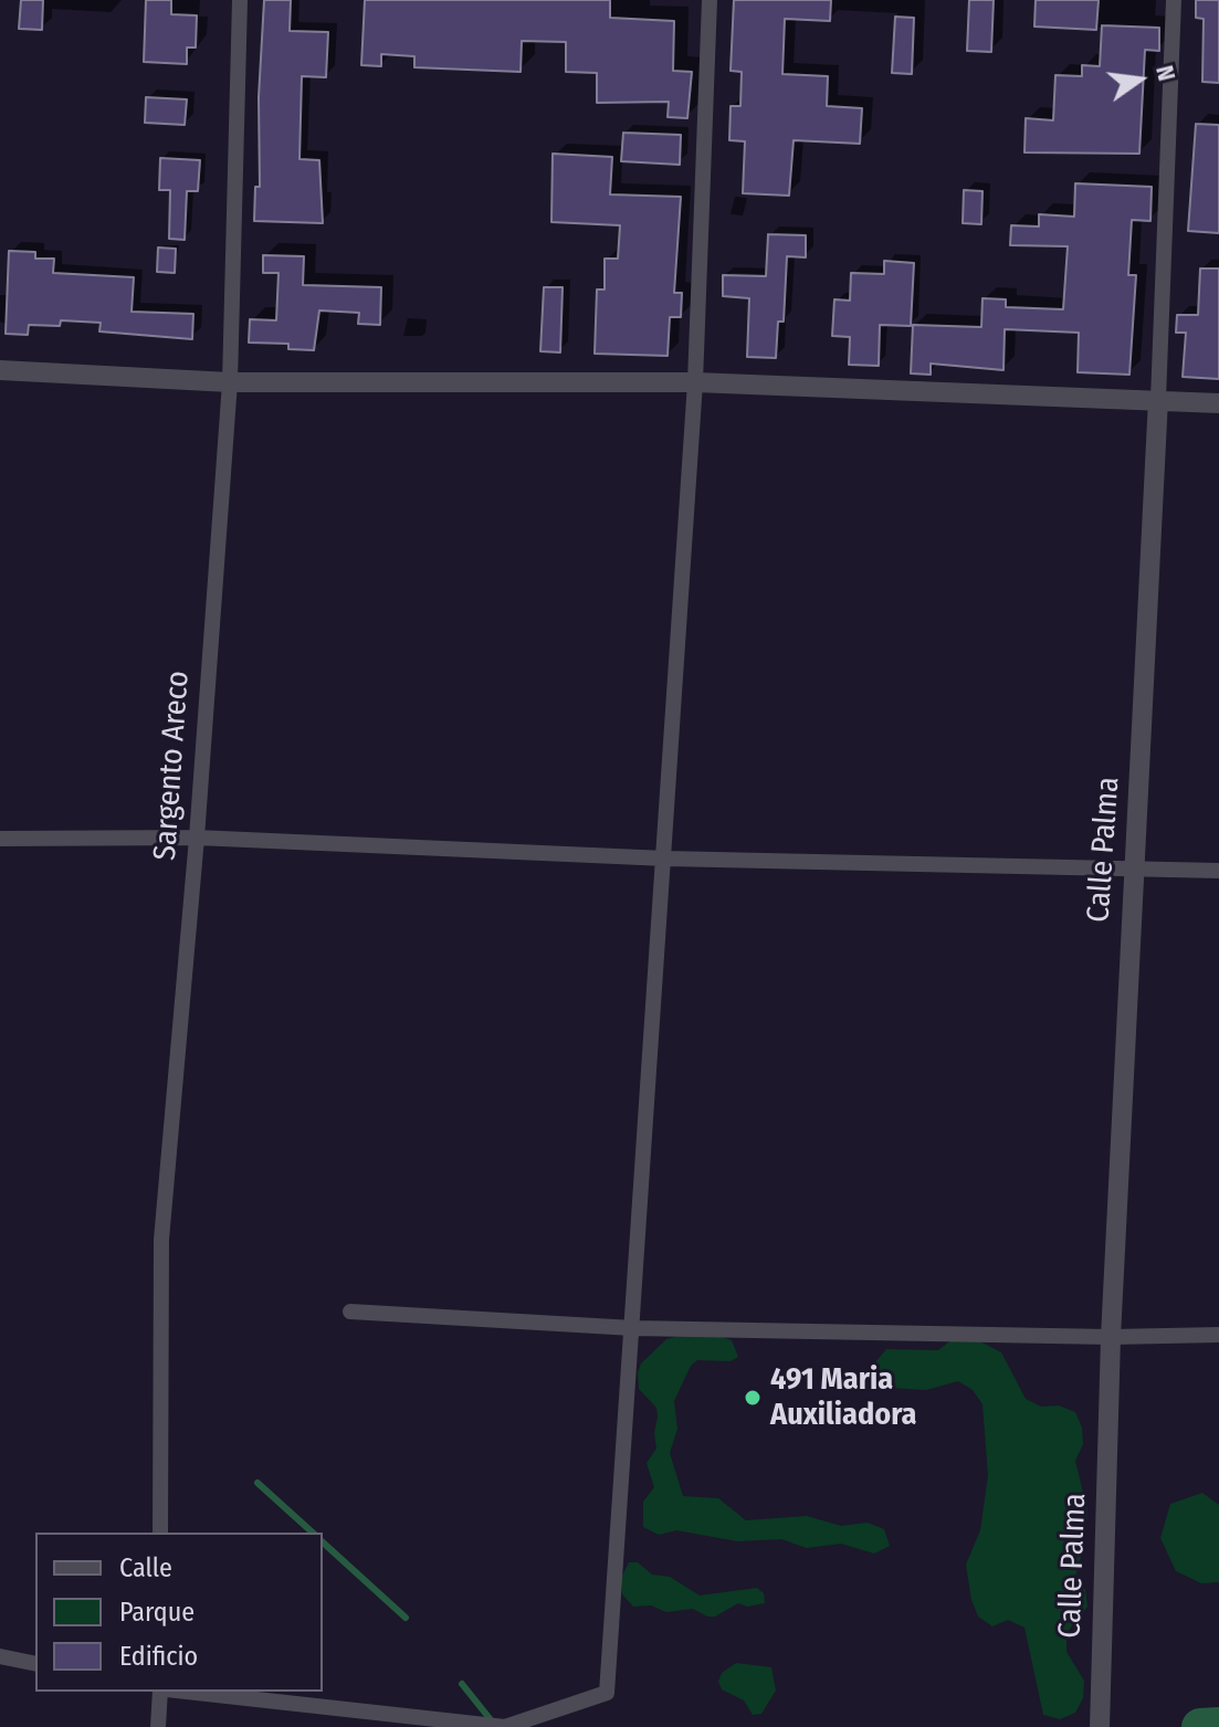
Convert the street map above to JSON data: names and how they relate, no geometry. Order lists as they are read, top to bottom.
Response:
{
  "streets": {
    "street": ["Sargento Areco", "Calle Palma"]
  },
  "places": ["491 Maria Auxiliadora"],
  "legend": ["Calle", "Parque", "Edificio"],
  "north": "right"
}
